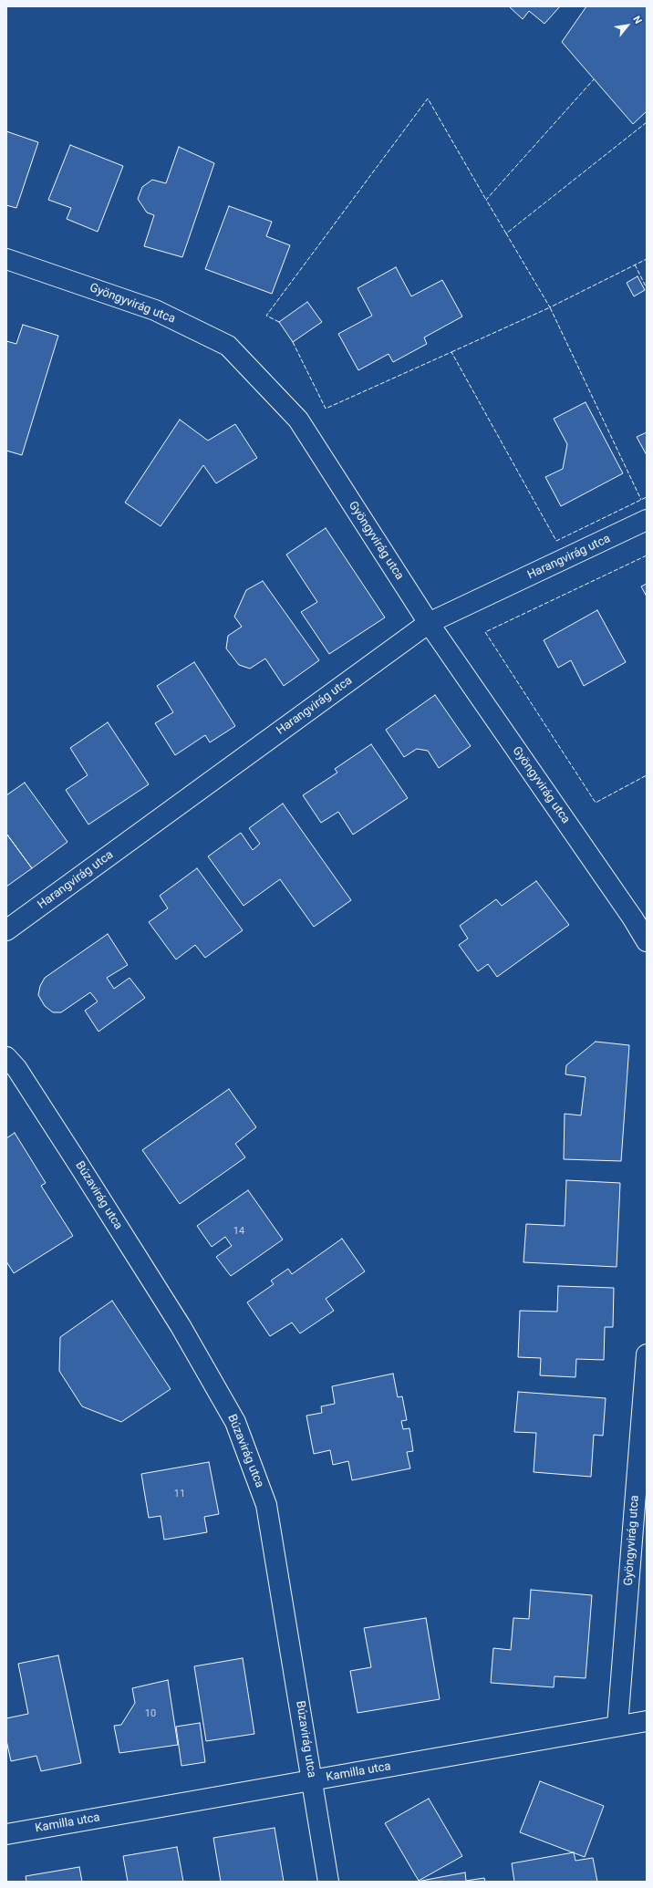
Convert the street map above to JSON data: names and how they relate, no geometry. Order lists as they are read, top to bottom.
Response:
{
  "streets": {
    "street": [
      "Gyöngyvirág utca",
      "Harangvirág utca",
      "Búzavirág utca",
      "Kamilla utca"
    ]
  },
  "crossings": [
    ["Gyöngyvirág utca", "Harangvirág utca"],
    ["Gyöngyvirág utca", "Kamilla utca"],
    ["Búzavirág utca", "Kamilla utca"]
  ],
  "house_numbers": ["14", "11", "10"],
  "north": "top right"
}
